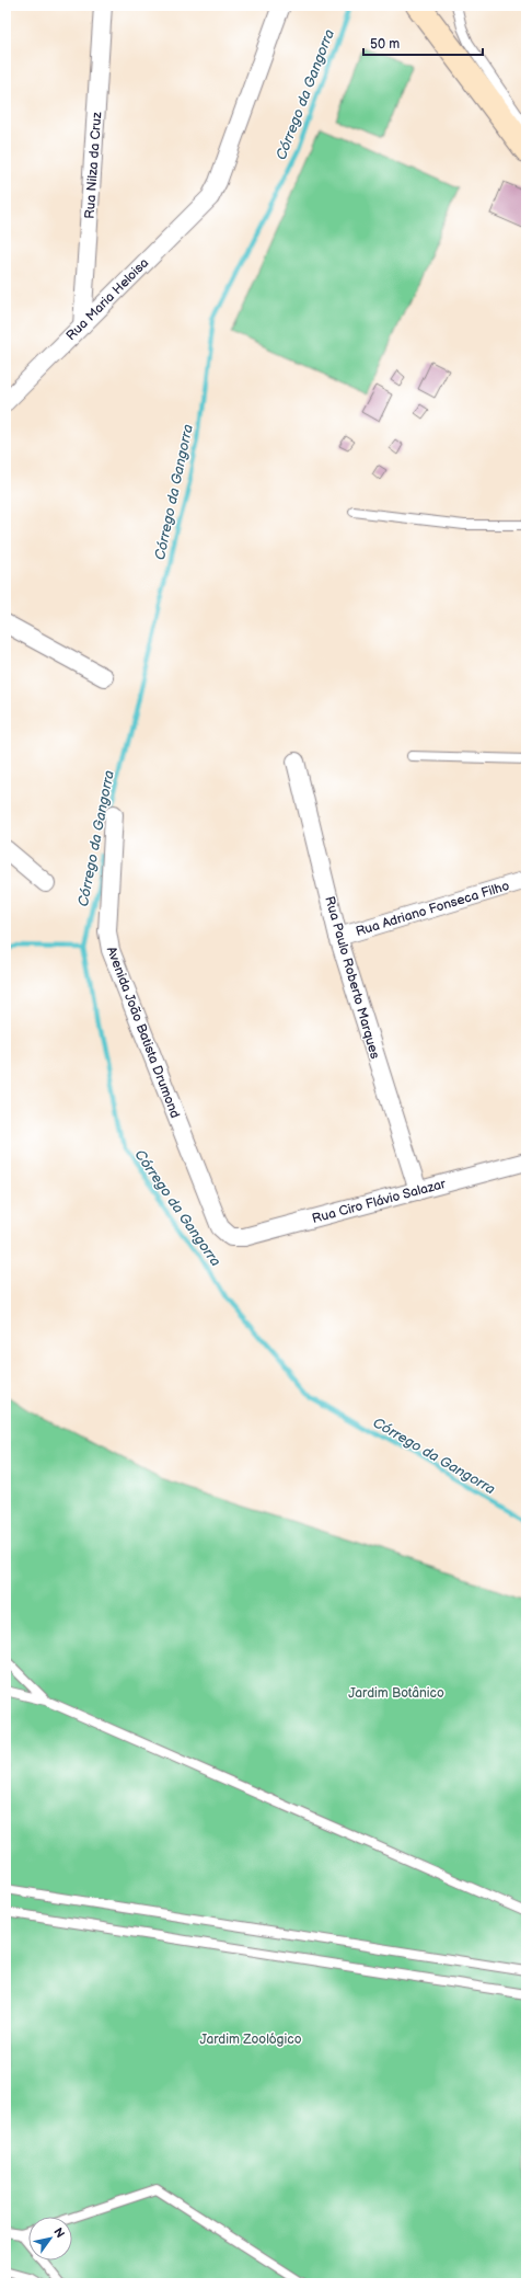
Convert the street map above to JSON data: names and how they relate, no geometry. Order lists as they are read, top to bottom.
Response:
{
  "streets": {
    "street": [
      "Rua Nilza da Cruz",
      "Rua Maria Heloisa",
      "Rua Adriano Fonseca Filho",
      "Rua Paulo Roberto Marques",
      "Avenida João Batista Drumond",
      "Rua Ciro Flávio Salazar"
    ]
  },
  "crossings": [
    ["Rua Nilza da Cruz", "Rua Maria Heloisa"],
    ["Rua Adriano Fonseca Filho", "Rua Paulo Roberto Marques"],
    ["Rua Paulo Roberto Marques", "Rua Ciro Flávio Salazar"],
    ["Avenida João Batista Drumond", "Rua Ciro Flávio Salazar"]
  ],
  "water": ["Córrego da Gangorra"],
  "parks": ["Jardim Botânico", "Jardim Zoológico"],
  "scale_bar": "50 m",
  "north": "top right"
}
